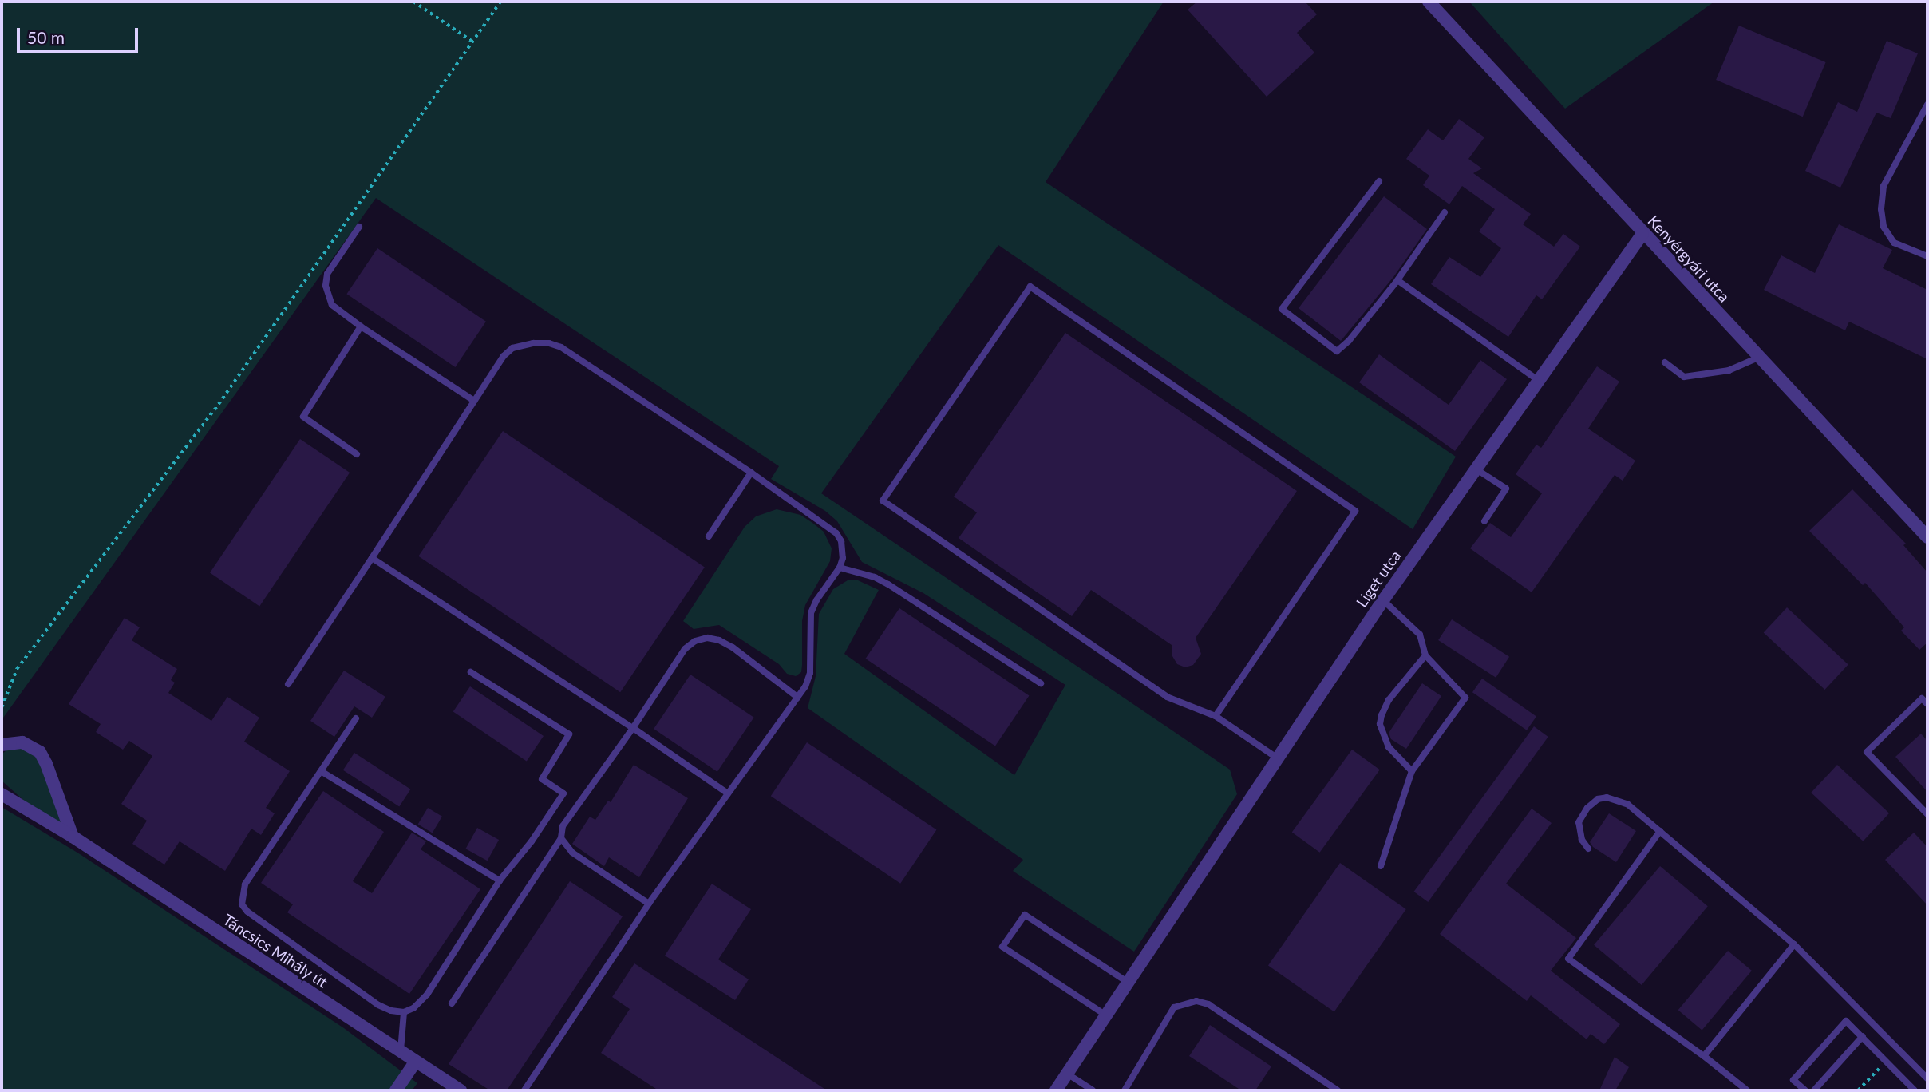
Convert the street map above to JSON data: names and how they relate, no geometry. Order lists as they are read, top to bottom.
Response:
{
  "streets": {
    "street": ["Kenyérgyári utca", "Liget utca", "Táncsics Mihály út"]
  },
  "crossings": [
    ["Kenyérgyári utca", "Liget utca"]
  ],
  "scale_bar": "50 m"
}
